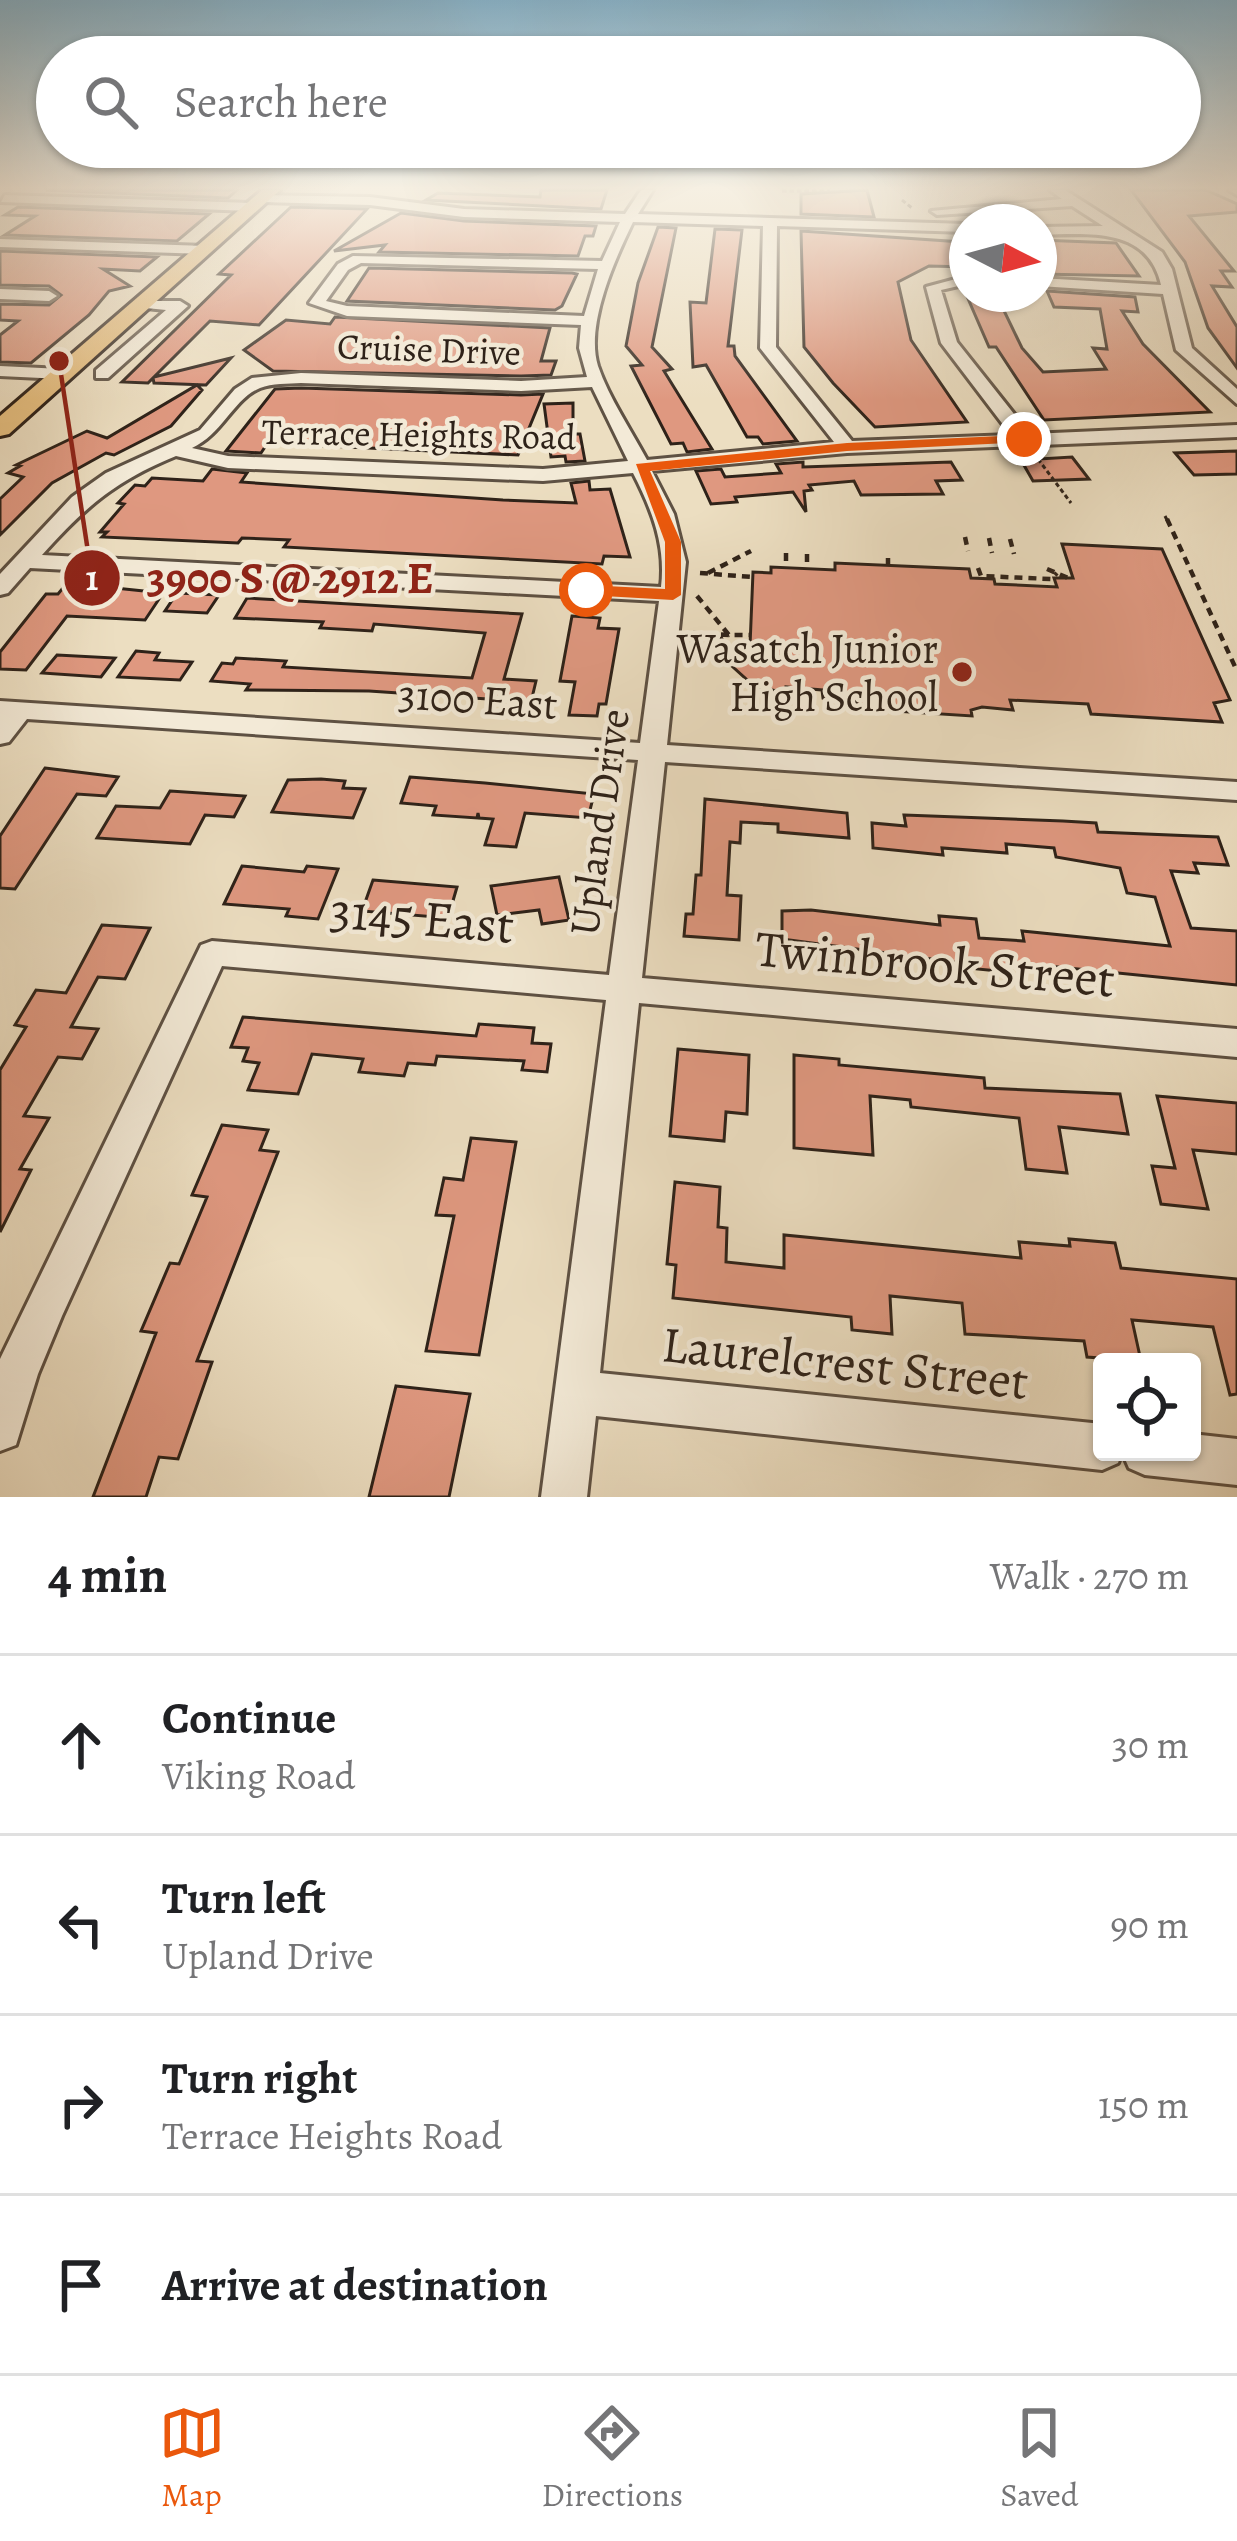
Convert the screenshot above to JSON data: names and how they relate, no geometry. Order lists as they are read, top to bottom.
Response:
{
  "streets": {
    "street": [
      "Cruise Drive",
      "Terrace Heights Road",
      "3100 East",
      "Upland Drive",
      "3145 East",
      "Twinbrook Street",
      "Laurelcrest Street"
    ]
  },
  "crossings": [
    ["Cruise Drive", "Terrace Heights Road"],
    ["Cruise Drive", "Upland Drive"],
    ["Terrace Heights Road", "Upland Drive"],
    ["3100 East", "Upland Drive"],
    ["Upland Drive", "3145 East"],
    ["Upland Drive", "Twinbrook Street"],
    ["Upland Drive", "Laurelcrest Street"],
    ["3145 East", "Twinbrook Street"]
  ],
  "places": ["3900 S @ 2912 E", "Wasatch Junior High School"],
  "north": "right",
  "page": {
    "search": "Search here",
    "heading": ["4 min", "Walk · 270 m"],
    "list": [
      ["Continue", "Viking Road", "30 m"],
      ["Turn left", "Upland Drive", "90 m"],
      ["Turn right", "Terrace Heights Road", "150 m"],
      "Arrive at destination"
    ],
    "nav": ["Map", "Directions", "Saved"]
  }
}
